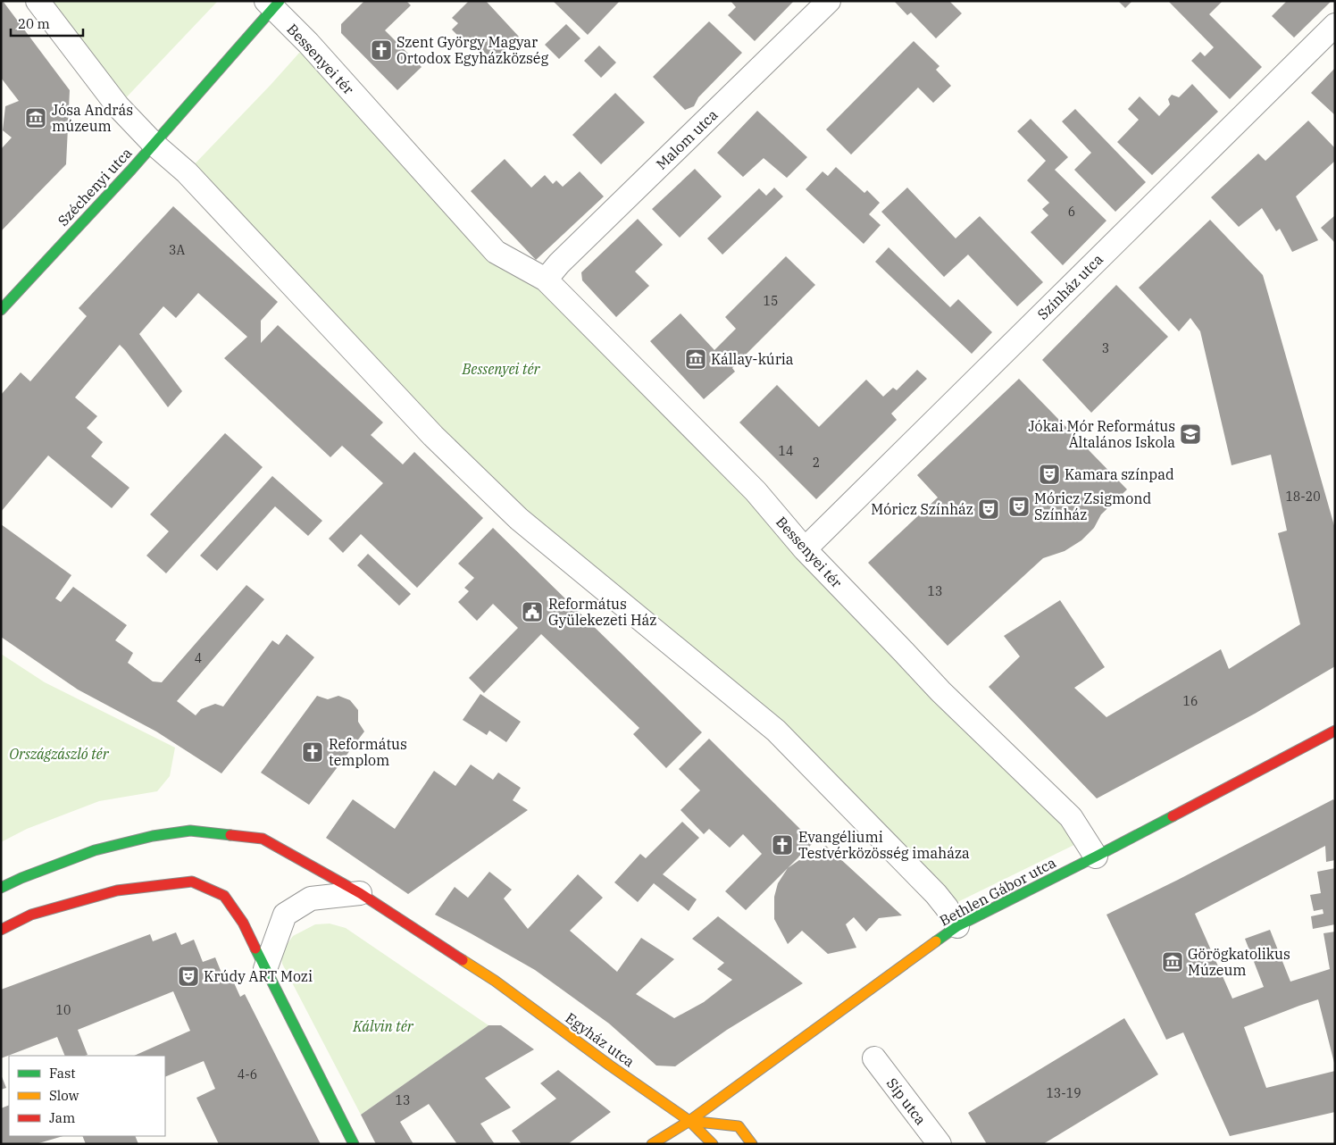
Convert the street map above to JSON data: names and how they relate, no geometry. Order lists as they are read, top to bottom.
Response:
{
  "streets": {
    "street": [
      "Bessenyei tér",
      "Malom utca",
      "Széchenyi utca",
      "Színház utca",
      "Bethlen Gábor utca",
      "Egyház utca",
      "Síp utca"
    ]
  },
  "crossings": [
    ["Bessenyei tér", "Malom utca"],
    ["Bessenyei tér", "Széchenyi utca"],
    ["Bessenyei tér", "Színház utca"],
    ["Bessenyei tér", "Bethlen Gábor utca"],
    ["Bethlen Gábor utca", "Egyház utca"]
  ],
  "parks": ["Bessenyei tér", "Országzászló tér", "Kálvin tér"],
  "places": {
    "church": ["Szent György Magyar Ortodox Egyházközség", "Református templom", "Evangéliumi Testvérközösség imaháza"],
    "museum": ["Jósa András múzeum", "Kállay-kúria", "Görögkatolikus Múzeum"],
    "school or university": ["Jókai Mór Református Általános Iskola"],
    "theatre": [
      "Kamara színpad",
      "Móricz Zsigmond Színház",
      "Móricz Színház",
      "Krúdy ART Mozi"
    ],
    "public building": ["Református Gyülekezeti Ház"]
  },
  "house_numbers": [
    "6",
    "3A",
    "15",
    "3",
    "14",
    "2",
    "18-20",
    "13",
    "4",
    "16",
    "10",
    "4-6",
    "13-19",
    "13"
  ],
  "legend": ["Fast", "Slow", "Jam"],
  "scale_bar": "20 m"
}
